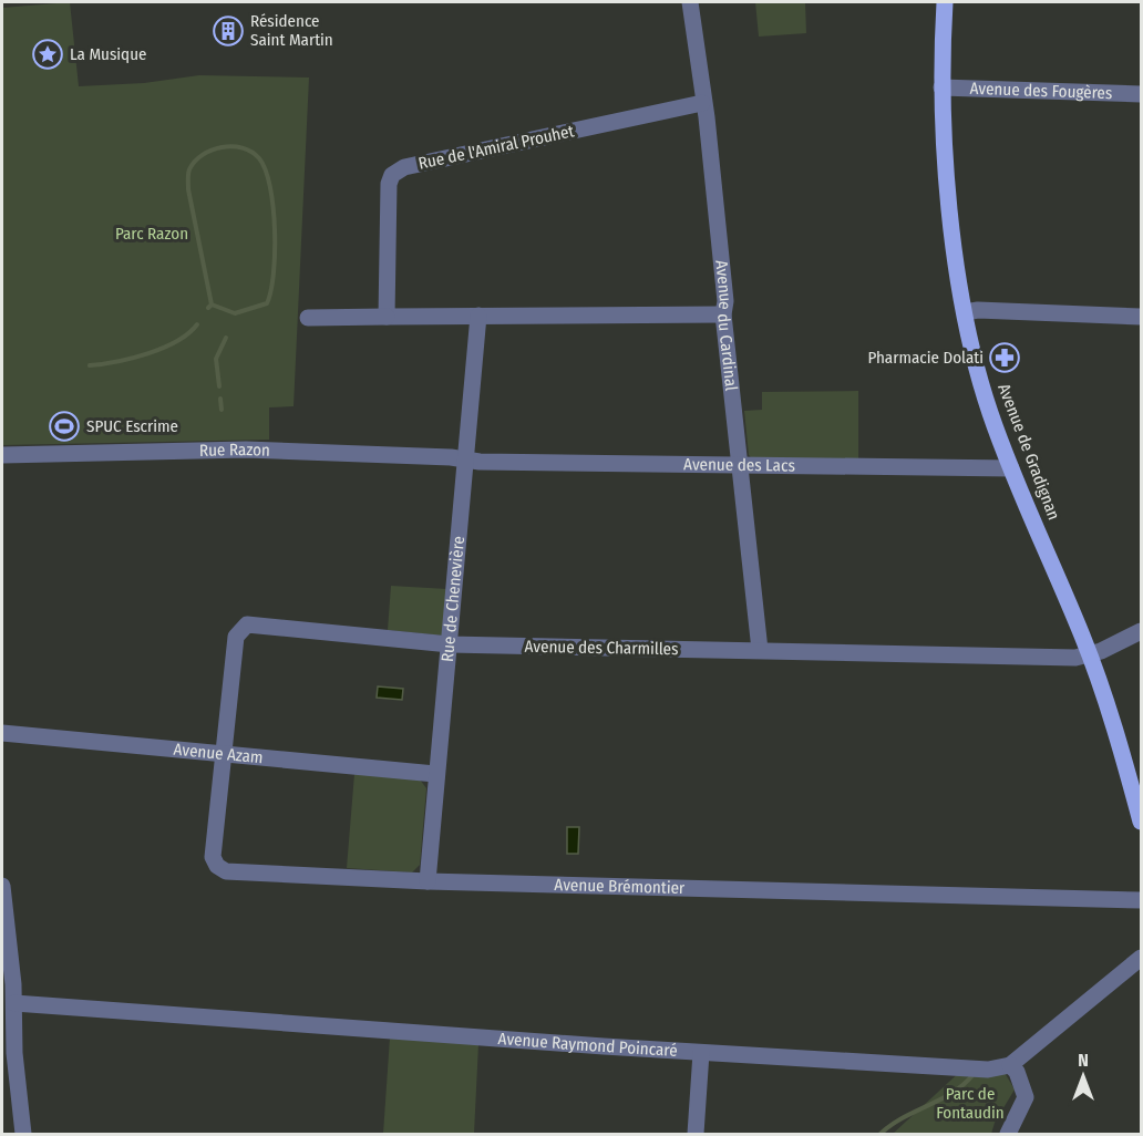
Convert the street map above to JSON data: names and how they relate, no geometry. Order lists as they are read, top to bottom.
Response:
{
  "streets": {
    "main road": ["Avenue de Gradignan"],
    "street": [
      "Avenue des Fougères",
      "Rue de l'Amiral Prouhet",
      "Avenue du Cardinal",
      "Rue Razon",
      "Avenue des Lacs",
      "Rue de Chenevière",
      "Avenue des Charmilles",
      "Avenue Azam",
      "Avenue Brémontier",
      "Avenue Raymond Poincaré"
    ]
  },
  "crossings": [
    ["Avenue des Fougères", "Avenue de Gradignan"],
    ["Rue de l'Amiral Prouhet", "Avenue du Cardinal"],
    ["Avenue du Cardinal", "Avenue des Lacs"],
    ["Avenue du Cardinal", "Avenue des Charmilles"],
    ["Rue Razon", "Avenue des Lacs"],
    ["Rue Razon", "Rue de Chenevière"],
    ["Avenue de Gradignan", "Avenue des Lacs"],
    ["Avenue de Gradignan", "Avenue des Charmilles"],
    ["Avenue des Lacs", "Rue de Chenevière"],
    ["Rue de Chenevière", "Avenue des Charmilles"],
    ["Rue de Chenevière", "Avenue Azam"],
    ["Rue de Chenevière", "Avenue Brémontier"],
    ["Avenue des Charmilles", "Avenue Azam"],
    ["Avenue des Charmilles", "Avenue Brémontier"],
    ["Avenue Azam", "Avenue Brémontier"]
  ],
  "parks": ["Parc Razon", "Parc de Fontaudin"],
  "places": {
    "building": ["Résidence Saint Martin"],
    "place": ["La Musique"],
    "pharmacy": ["Pharmacie Dolati"],
    "sports": ["SPUC Escrime"]
  },
  "north": "top"
}
